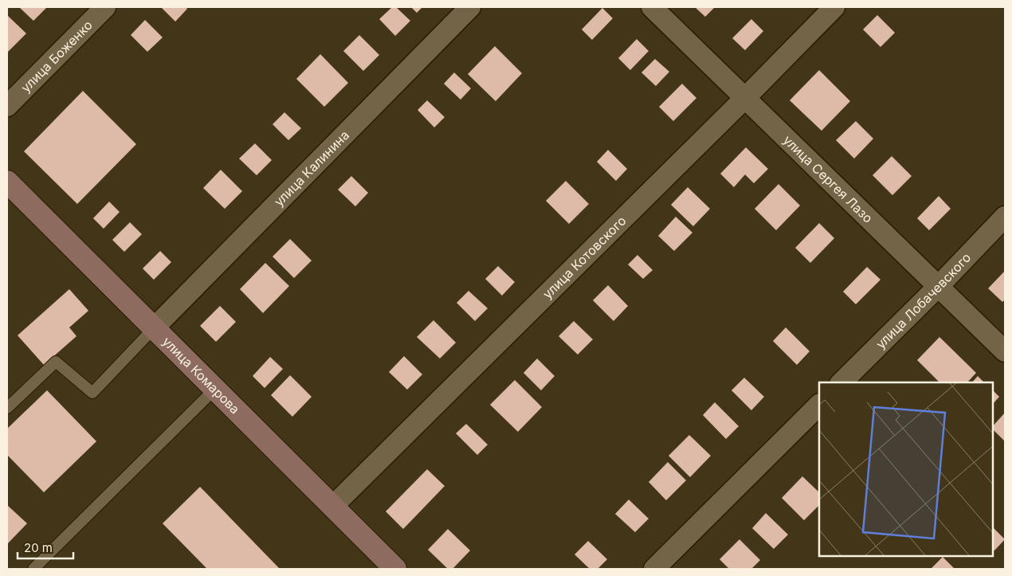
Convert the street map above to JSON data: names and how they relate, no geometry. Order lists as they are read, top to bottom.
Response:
{
  "streets": {
    "main road": ["улица Комарова"],
    "street": [
      "улица Боженко",
      "улица Калинина",
      "улица Сергея Лазо",
      "улица Котовского",
      "улица Лобачевского"
    ]
  },
  "crossings": [
    ["улица Калинина", "улица Комарова"],
    ["улица Сергея Лазо", "улица Котовского"],
    ["улица Сергея Лазо", "улица Лобачевского"],
    ["улица Котовского", "улица Комарова"]
  ],
  "scale_bar": "20 m"
}
